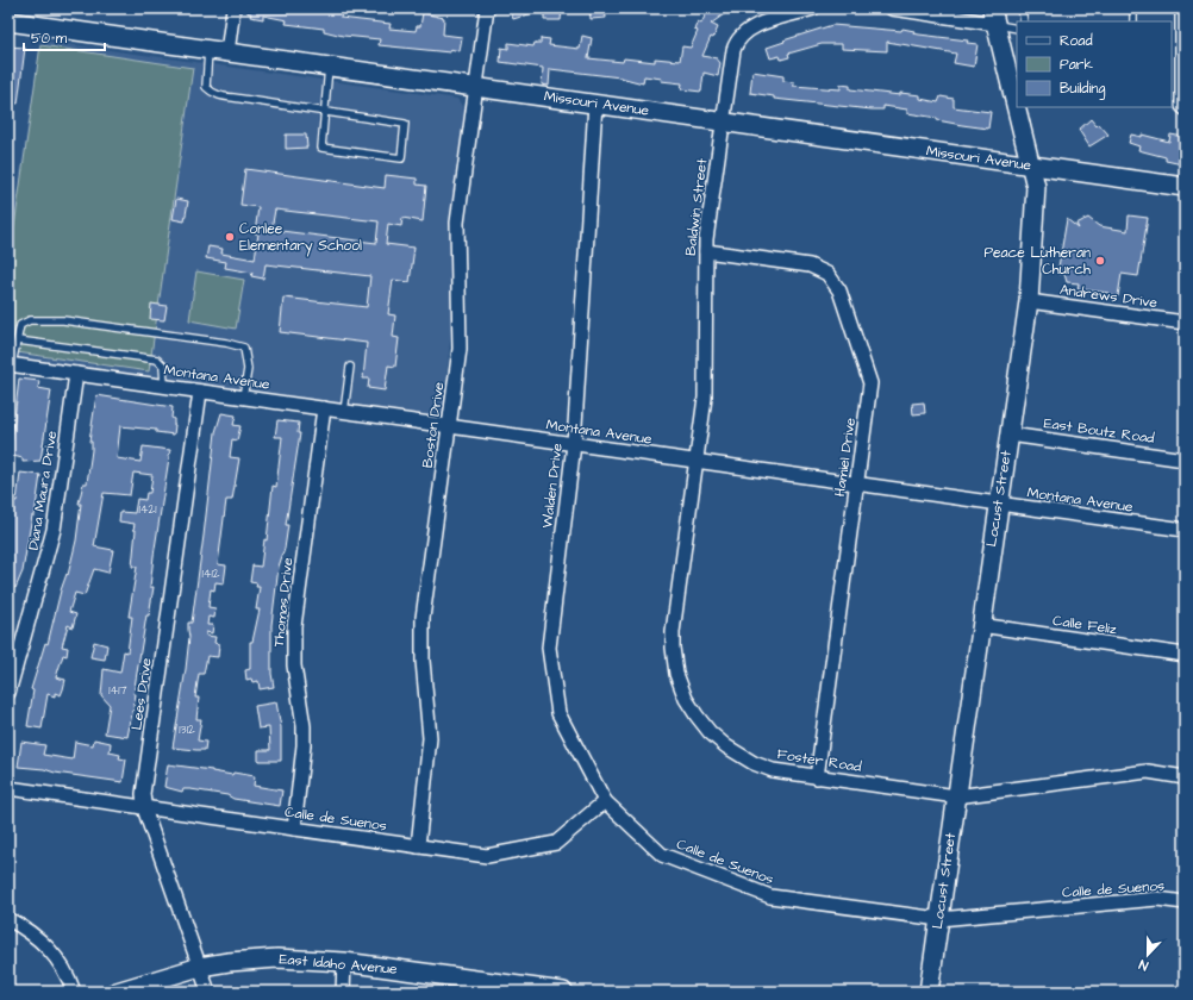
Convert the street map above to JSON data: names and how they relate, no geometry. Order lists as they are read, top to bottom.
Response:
{
  "streets": {
    "street": [
      "Missouri Avenue",
      "Baldwin Street",
      "Andrews Drive",
      "Montana Avenue",
      "Boston Drive",
      "East Boutz Road",
      "Hamiel Drive",
      "Walden Drive",
      "Diana Maura Drive",
      "Locust Street",
      "Thomas Drive",
      "Calle Feliz",
      "Lees Drive",
      "Foster Road",
      "Calle de Suenos",
      "East Idaho Avenue"
    ]
  },
  "crossings": [
    ["Missouri Avenue", "Baldwin Street"],
    ["Missouri Avenue", "Boston Drive"],
    ["Missouri Avenue", "Walden Drive"],
    ["Missouri Avenue", "Locust Street"],
    ["Baldwin Street", "Montana Avenue"],
    ["Baldwin Street", "Hamiel Drive"],
    ["Baldwin Street", "Foster Road"],
    ["Andrews Drive", "Locust Street"],
    ["Montana Avenue", "Boston Drive"],
    ["Montana Avenue", "Hamiel Drive"],
    ["Montana Avenue", "Walden Drive"],
    ["Montana Avenue", "Diana Maura Drive"],
    ["Montana Avenue", "Locust Street"],
    ["Montana Avenue", "Thomas Drive"],
    ["Montana Avenue", "Lees Drive"],
    ["Montana Avenue", "Foster Road"],
    ["Boston Drive", "Calle de Suenos"],
    ["East Boutz Road", "Locust Street"],
    ["Hamiel Drive", "Foster Road"],
    ["Walden Drive", "Calle de Suenos"],
    ["Locust Street", "Calle Feliz"],
    ["Locust Street", "Foster Road"],
    ["Locust Street", "Calle de Suenos"],
    ["Thomas Drive", "Calle de Suenos"],
    ["Lees Drive", "Calle de Suenos"],
    ["Lees Drive", "East Idaho Avenue"]
  ],
  "places": ["Conlee Elementary School", "Peace Lutheran Church"],
  "house_numbers": [
    "1421",
    "1412",
    "1417",
    "1312"
  ],
  "legend": ["Road", "Park", "Building"],
  "scale_bar": "50 m",
  "north": "bottom"
}
